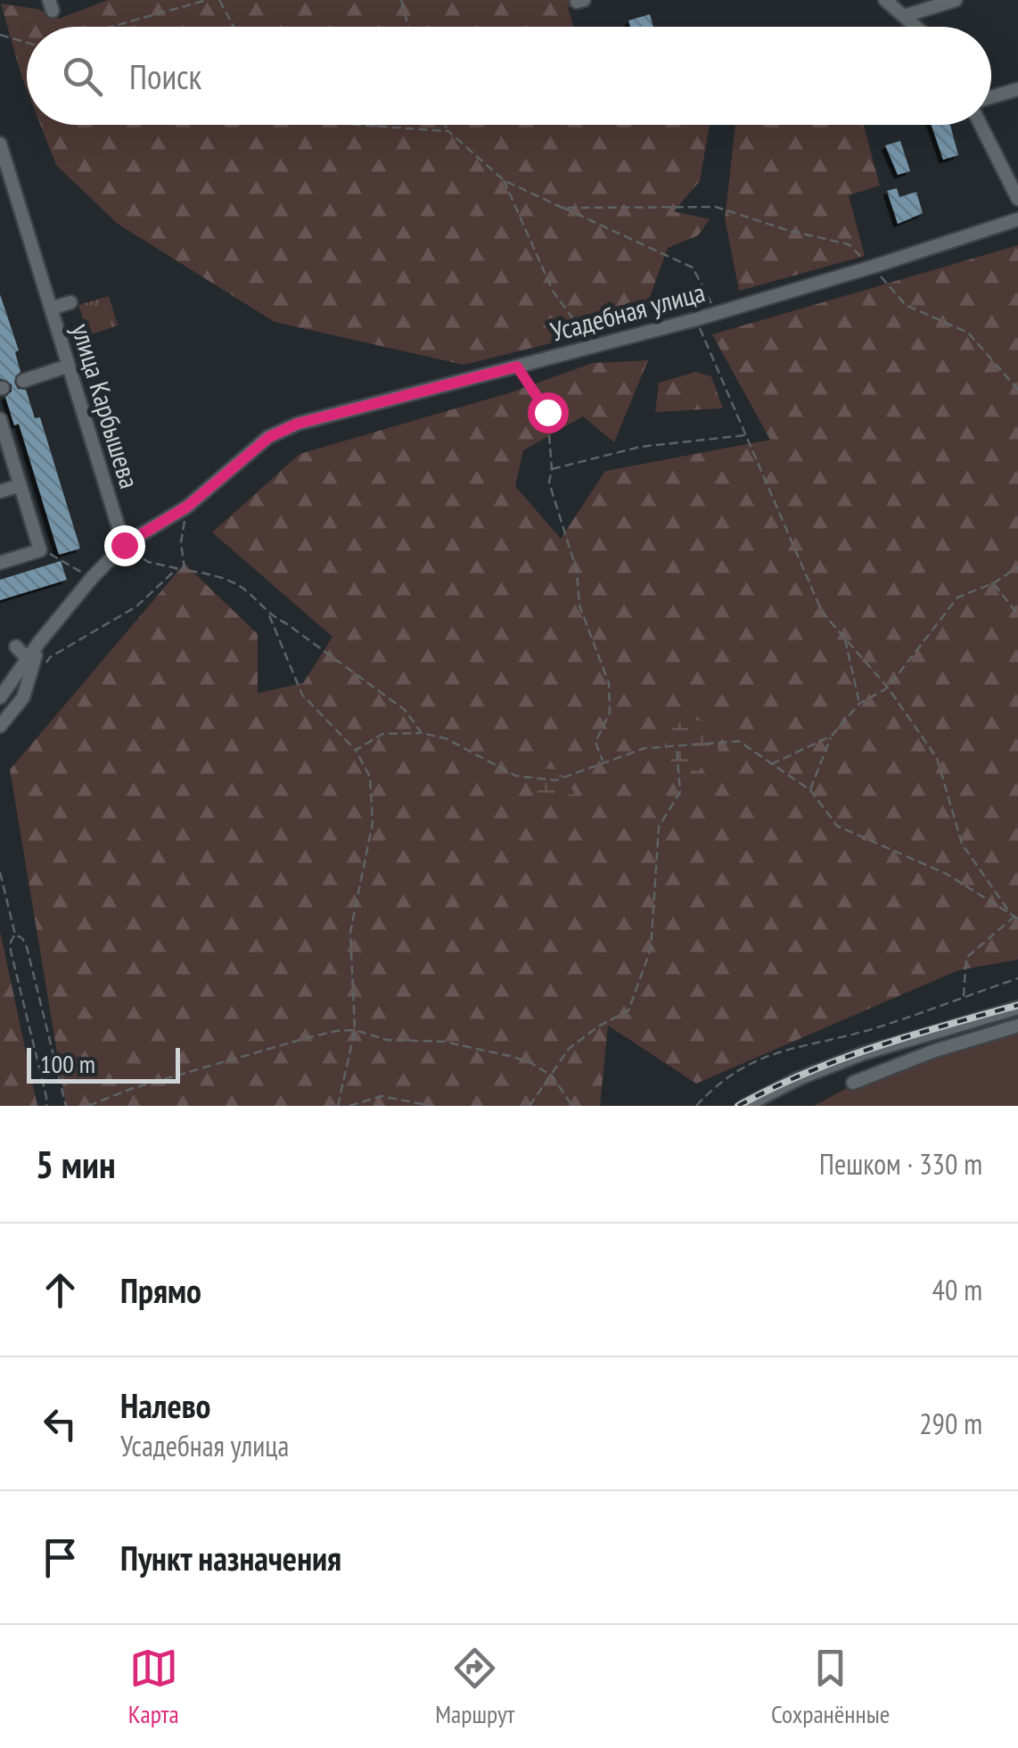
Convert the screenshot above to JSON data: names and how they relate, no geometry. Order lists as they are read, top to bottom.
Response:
{
  "streets": {
    "street": ["Усадебная улица", "улица Карбышева"]
  },
  "crossings": [
    ["Усадебная улица", "улица Карбышева"]
  ],
  "scale_bar": "100 m",
  "page": {
    "search": "Поиск",
    "scale": "100 m",
    "heading": ["5 мин", "Пешком · 330 m"],
    "list": [
      ["Прямо", "40 m"],
      ["Налево", "Усадебная улица", "290 m"],
      "Пункт назначения"
    ],
    "nav": ["Карта", "Маршрут", "Сохранённые"]
  }
}
